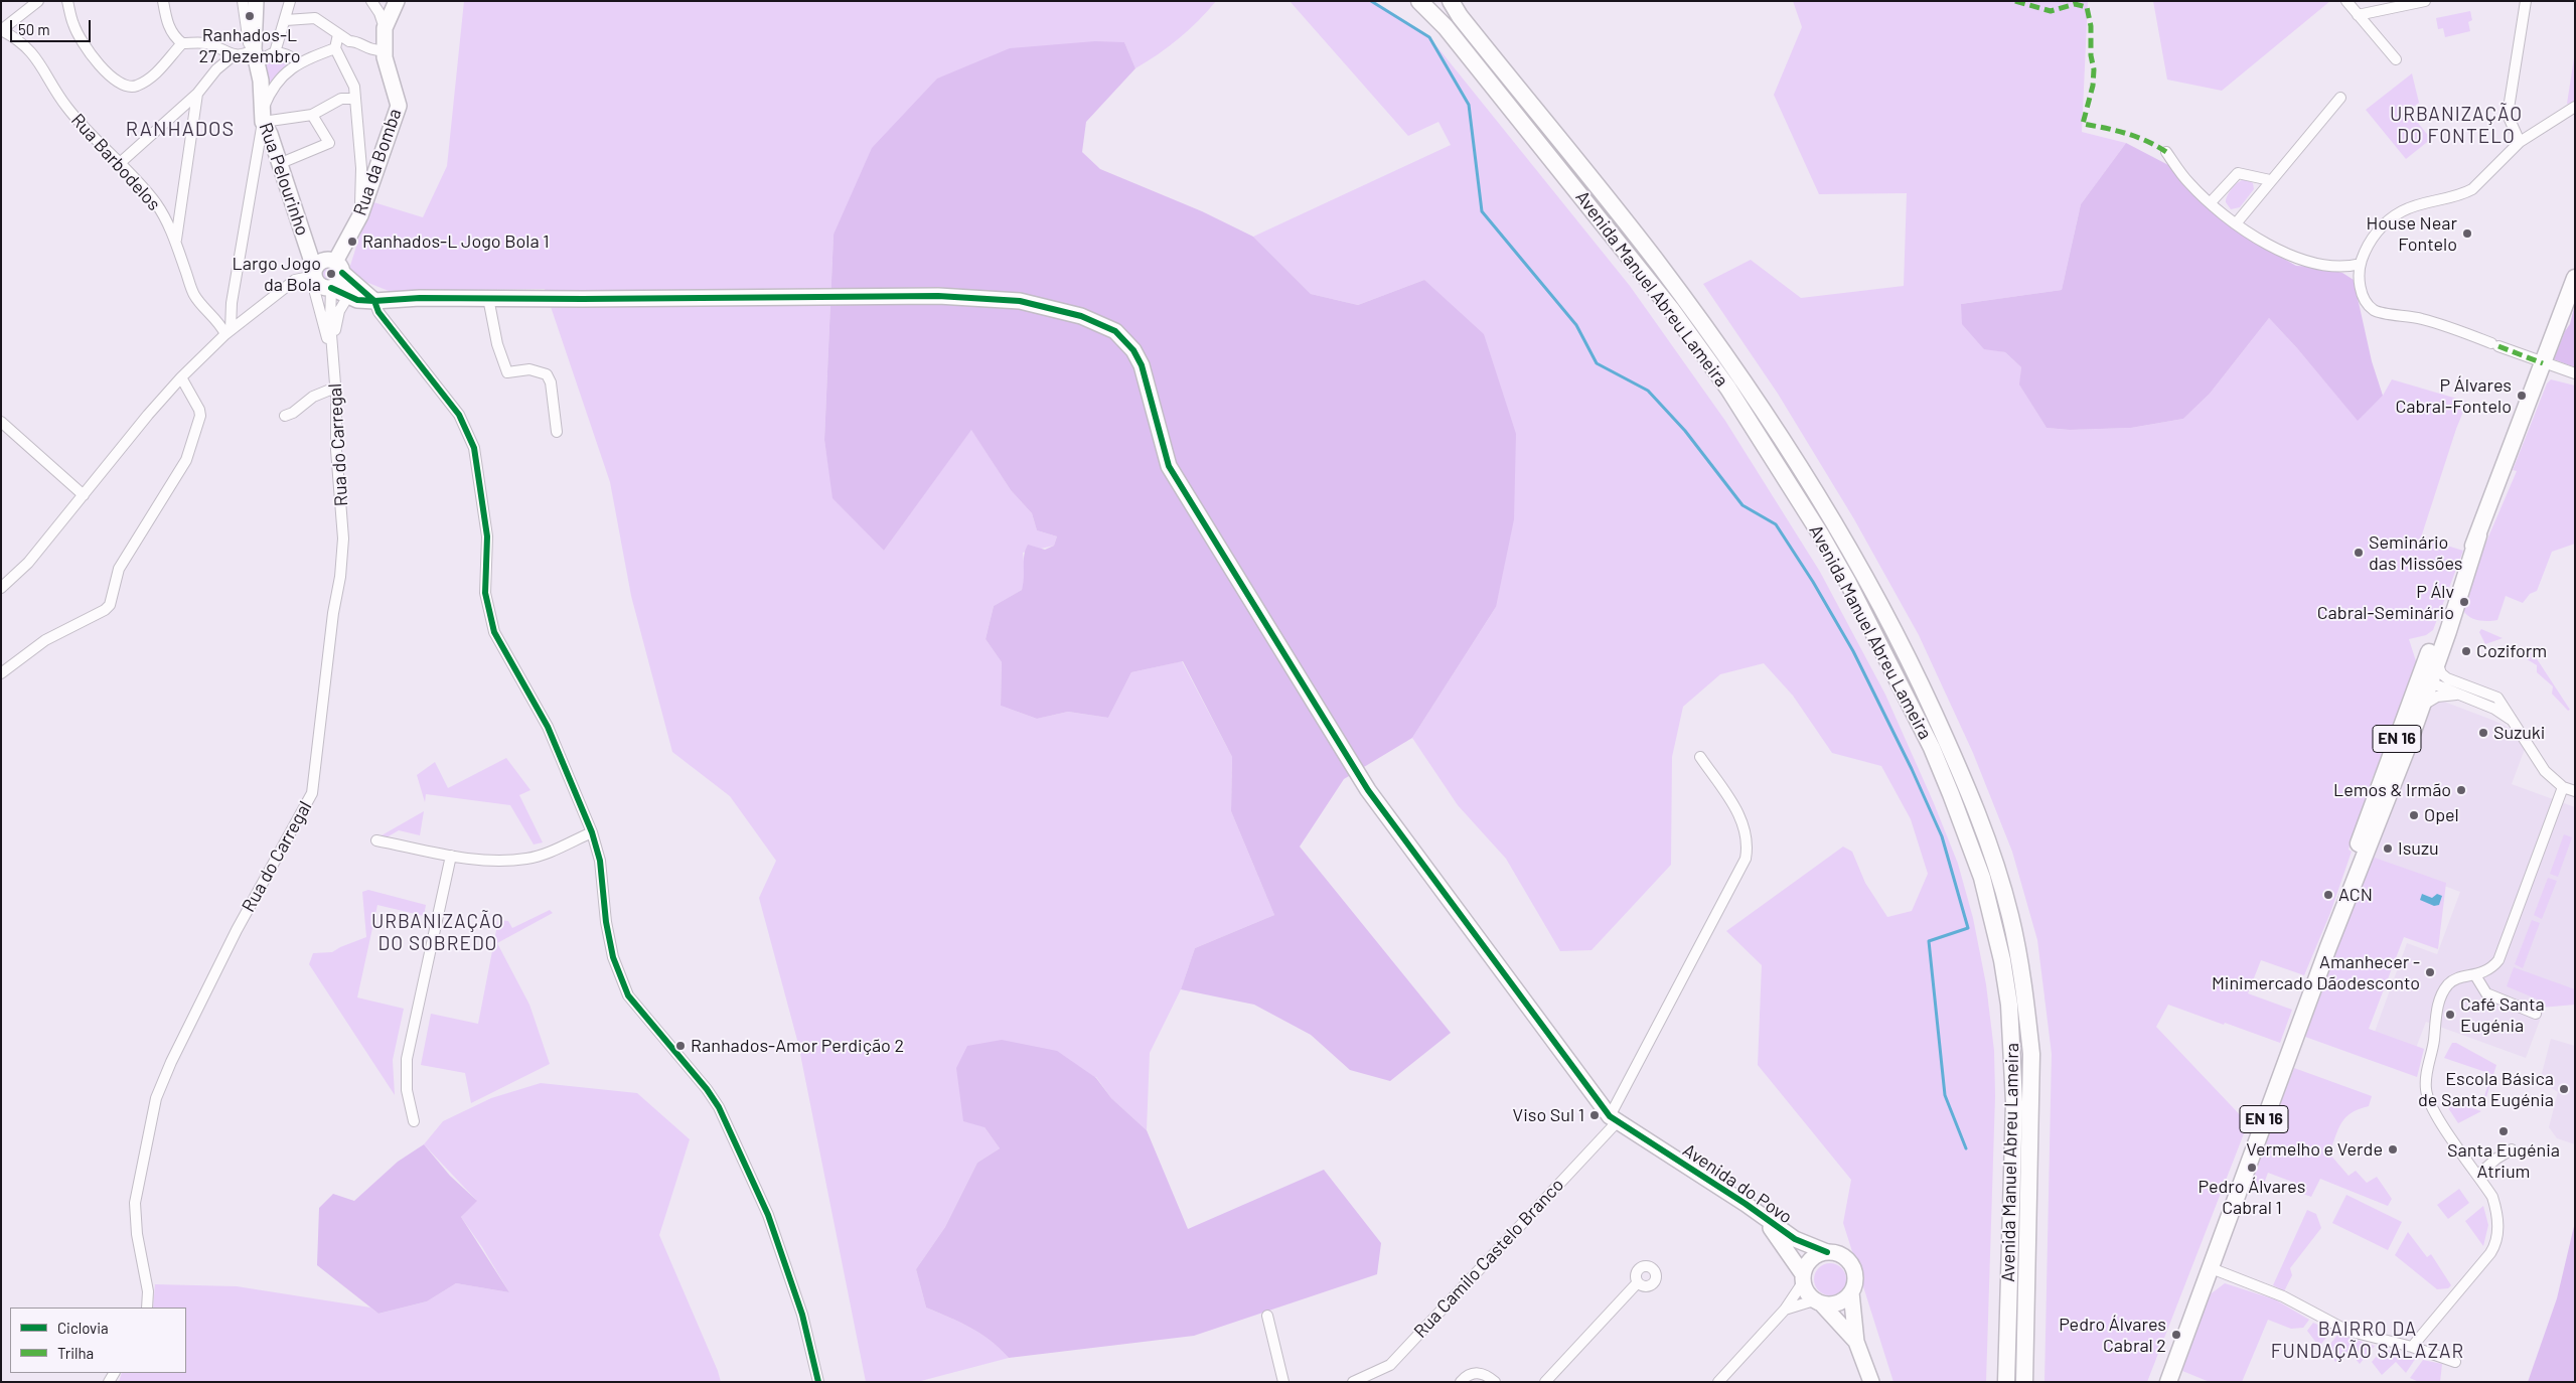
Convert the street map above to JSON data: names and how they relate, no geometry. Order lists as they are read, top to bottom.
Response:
{
  "streets": {
    "main road": ["Avenida Manuel Abreu Lameira", "EN 16"],
    "street": [
      "Rua Barbodelos",
      "Rua da Bomba",
      "Rua Pelourinho",
      "Rua do Carregal",
      "Avenida do Povo",
      "Rua Camilo Castelo Branco"
    ]
  },
  "crossings": [
    ["Rua da Bomba", "Rua Pelourinho"],
    ["Avenida do Povo", "Rua Camilo Castelo Branco"]
  ],
  "districts": [
    "URBANIZAÇÃO DO FONTELO",
    "RANHADOS",
    "URBANIZAÇÃO DO SOBREDO",
    "BAIRRO DA FUNDAÇÃO SALAZAR"
  ],
  "places": [
    "Ranhados-L 27 Dezembro",
    "House Near Fontelo",
    "Ranhados-L Jogo Bola 1",
    "Largo Jogo da Bola",
    "P Álvares Cabral-Fontelo",
    "Seminário das Missões",
    "P Álv Cabral-Seminário",
    "Coziform",
    "Suzuki",
    "Lemos & Irmão",
    "Opel",
    "Isuzu",
    "ACN",
    "Amanhecer - Minimercado Dãodesconto",
    "Café Santa Eugénia",
    "Ranhados-Amor Perdição 2",
    "Escola Básica de Santa Eugénia",
    "Viso Sul 1",
    "Santa Eugénia Atrium",
    "Vermelho e Verde",
    "Pedro Álvares Cabral 1",
    "Pedro Álvares Cabral 2"
  ],
  "legend": ["Ciclovia", "Trilha"],
  "scale_bar": "50 m"
}
